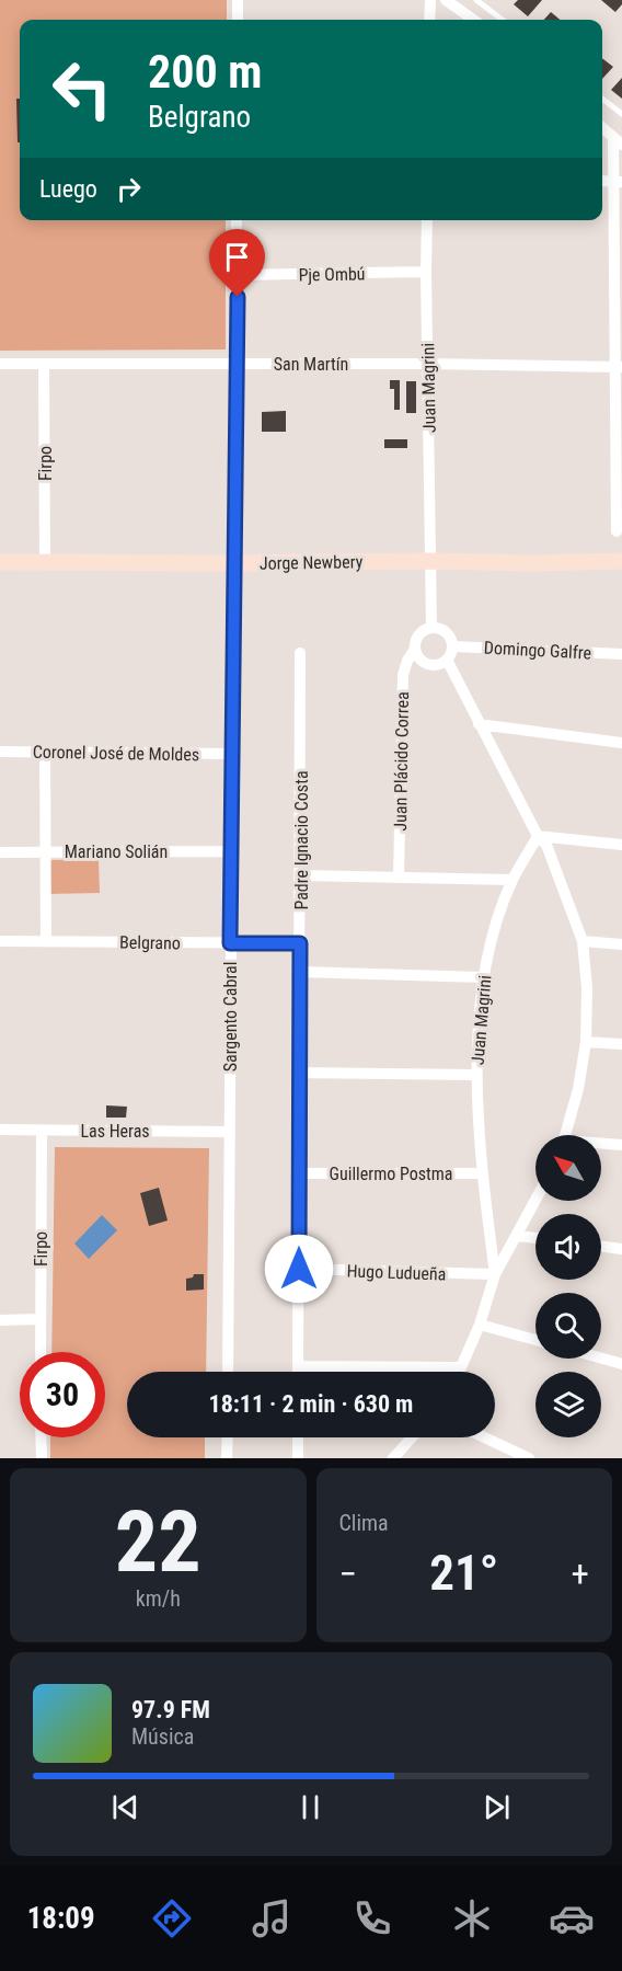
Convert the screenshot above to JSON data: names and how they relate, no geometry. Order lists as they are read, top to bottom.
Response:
{
  "streets": {
    "main road": ["Jorge Newbery"],
    "street": [
      "Pje Ombú",
      "San Martín",
      "Juan Magrini",
      "Firpo",
      "Domingo Galfre",
      "Coronel José de Moldes",
      "Juan Plácido Correa",
      "Padre Ignacio Costa",
      "Mariano Solián",
      "Belgrano",
      "Sargento Cabral",
      "Las Heras",
      "Guillermo Postma",
      "Hugo Ludueña"
    ]
  },
  "crossings": [
    ["Pje Ombú", "Juan Magrini"],
    ["Pje Ombú", "Sargento Cabral"],
    ["San Martín", "Juan Magrini"],
    ["San Martín", "Firpo"],
    ["San Martín", "Sargento Cabral"],
    ["Juan Magrini", "Jorge Newbery"],
    ["Juan Magrini", "Domingo Galfre"],
    ["Juan Magrini", "Juan Plácido Correa"],
    ["Juan Magrini", "Guillermo Postma"],
    ["Juan Magrini", "Hugo Ludueña"],
    ["Firpo", "Jorge Newbery"],
    ["Firpo", "Las Heras"],
    ["Jorge Newbery", "Sargento Cabral"],
    ["Domingo Galfre", "Juan Plácido Correa"],
    ["Coronel José de Moldes", "Sargento Cabral"],
    ["Padre Ignacio Costa", "Belgrano"],
    ["Padre Ignacio Costa", "Guillermo Postma"],
    ["Padre Ignacio Costa", "Hugo Ludueña"],
    ["Mariano Solián", "Sargento Cabral"],
    ["Belgrano", "Sargento Cabral"],
    ["Sargento Cabral", "Las Heras"]
  ],
  "north": "top left",
  "page": {
    "turn": ["200 m", "Belgrano"],
    "then": "Luego",
    "limit": "30",
    "trip": "18:11 · 2 min · 630 m",
    "tile": [
      ["22", "km/h"],
      "Clima"
    ],
    "heat": ["−", "21°", "+"],
    "song": ["97.9 FM", "Música"],
    "tabs": "18:09"
  }
}
